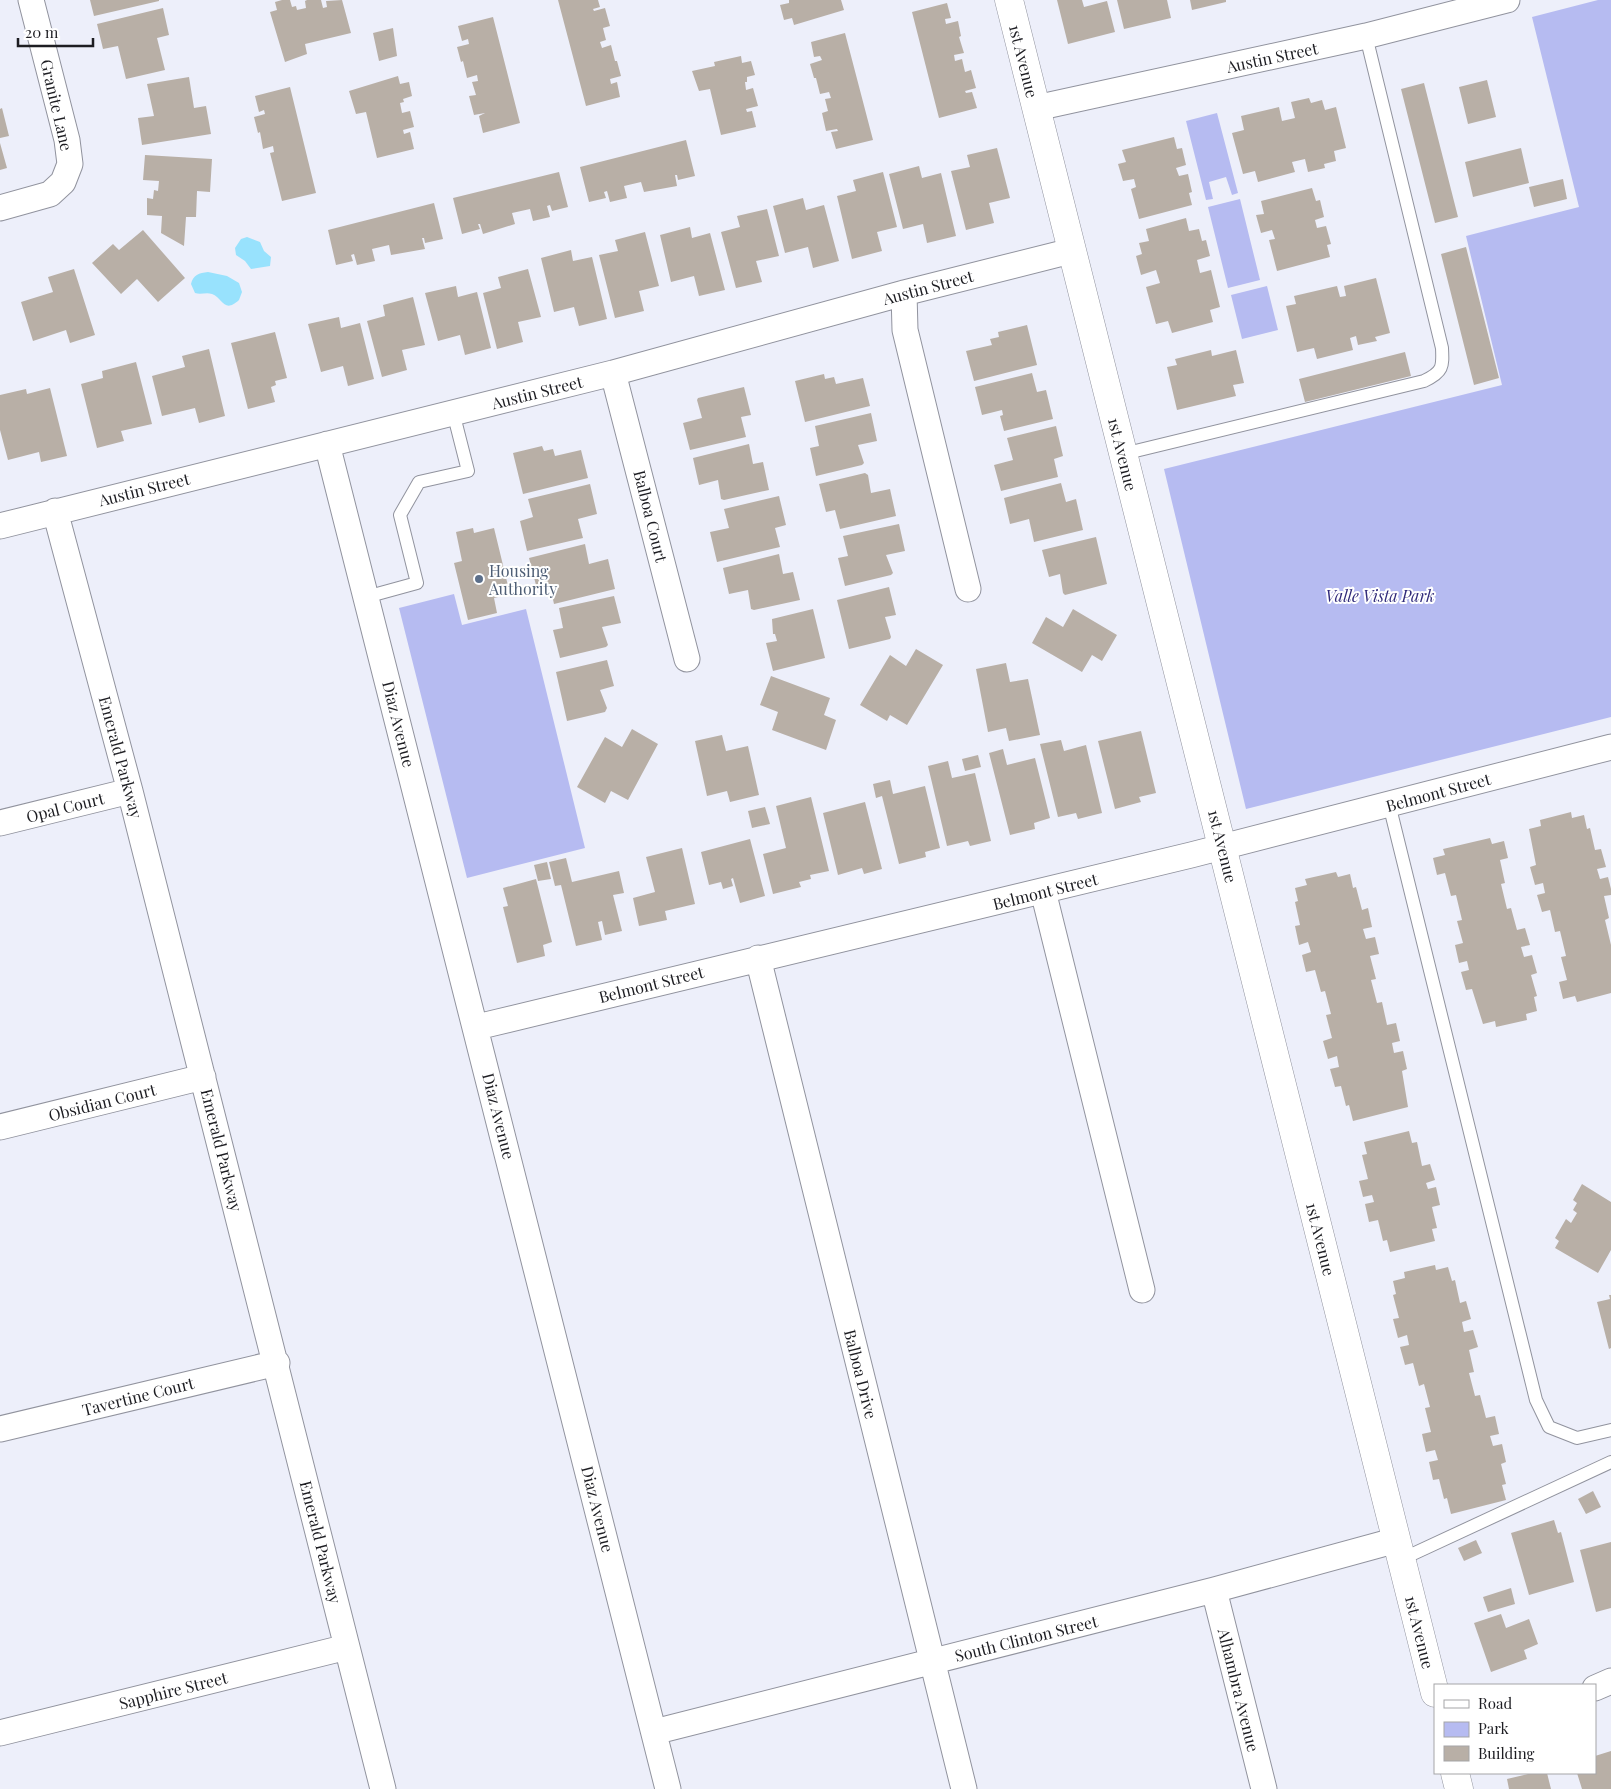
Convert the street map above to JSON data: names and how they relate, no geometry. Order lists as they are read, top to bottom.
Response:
{
  "streets": {
    "street": [
      "Austin Street",
      "1st Avenue",
      "Granite Lane",
      "Balboa Court",
      "Diaz Avenue",
      "Emerald Parkway",
      "Belmont Street",
      "Opal Court",
      "Obsidian Court",
      "Balboa Drive",
      "Tavertine Court",
      "South Clinton Street",
      "Sapphire Street",
      "Alhambra Avenue"
    ]
  },
  "crossings": [
    ["Austin Street", "1st Avenue"],
    ["Austin Street", "Balboa Court"],
    ["Austin Street", "Diaz Avenue"],
    ["Austin Street", "Emerald Parkway"],
    ["1st Avenue", "Belmont Street"],
    ["1st Avenue", "South Clinton Street"],
    ["Diaz Avenue", "Belmont Street"],
    ["Diaz Avenue", "South Clinton Street"],
    ["Emerald Parkway", "Opal Court"],
    ["Emerald Parkway", "Obsidian Court"],
    ["Emerald Parkway", "Tavertine Court"],
    ["Emerald Parkway", "Sapphire Street"],
    ["Belmont Street", "Balboa Drive"],
    ["Balboa Drive", "South Clinton Street"],
    ["South Clinton Street", "Alhambra Avenue"]
  ],
  "parks": ["Valle Vista Park"],
  "places": ["Housing Authority"],
  "legend": ["Road", "Park", "Building"],
  "scale_bar": "20 m"
}
